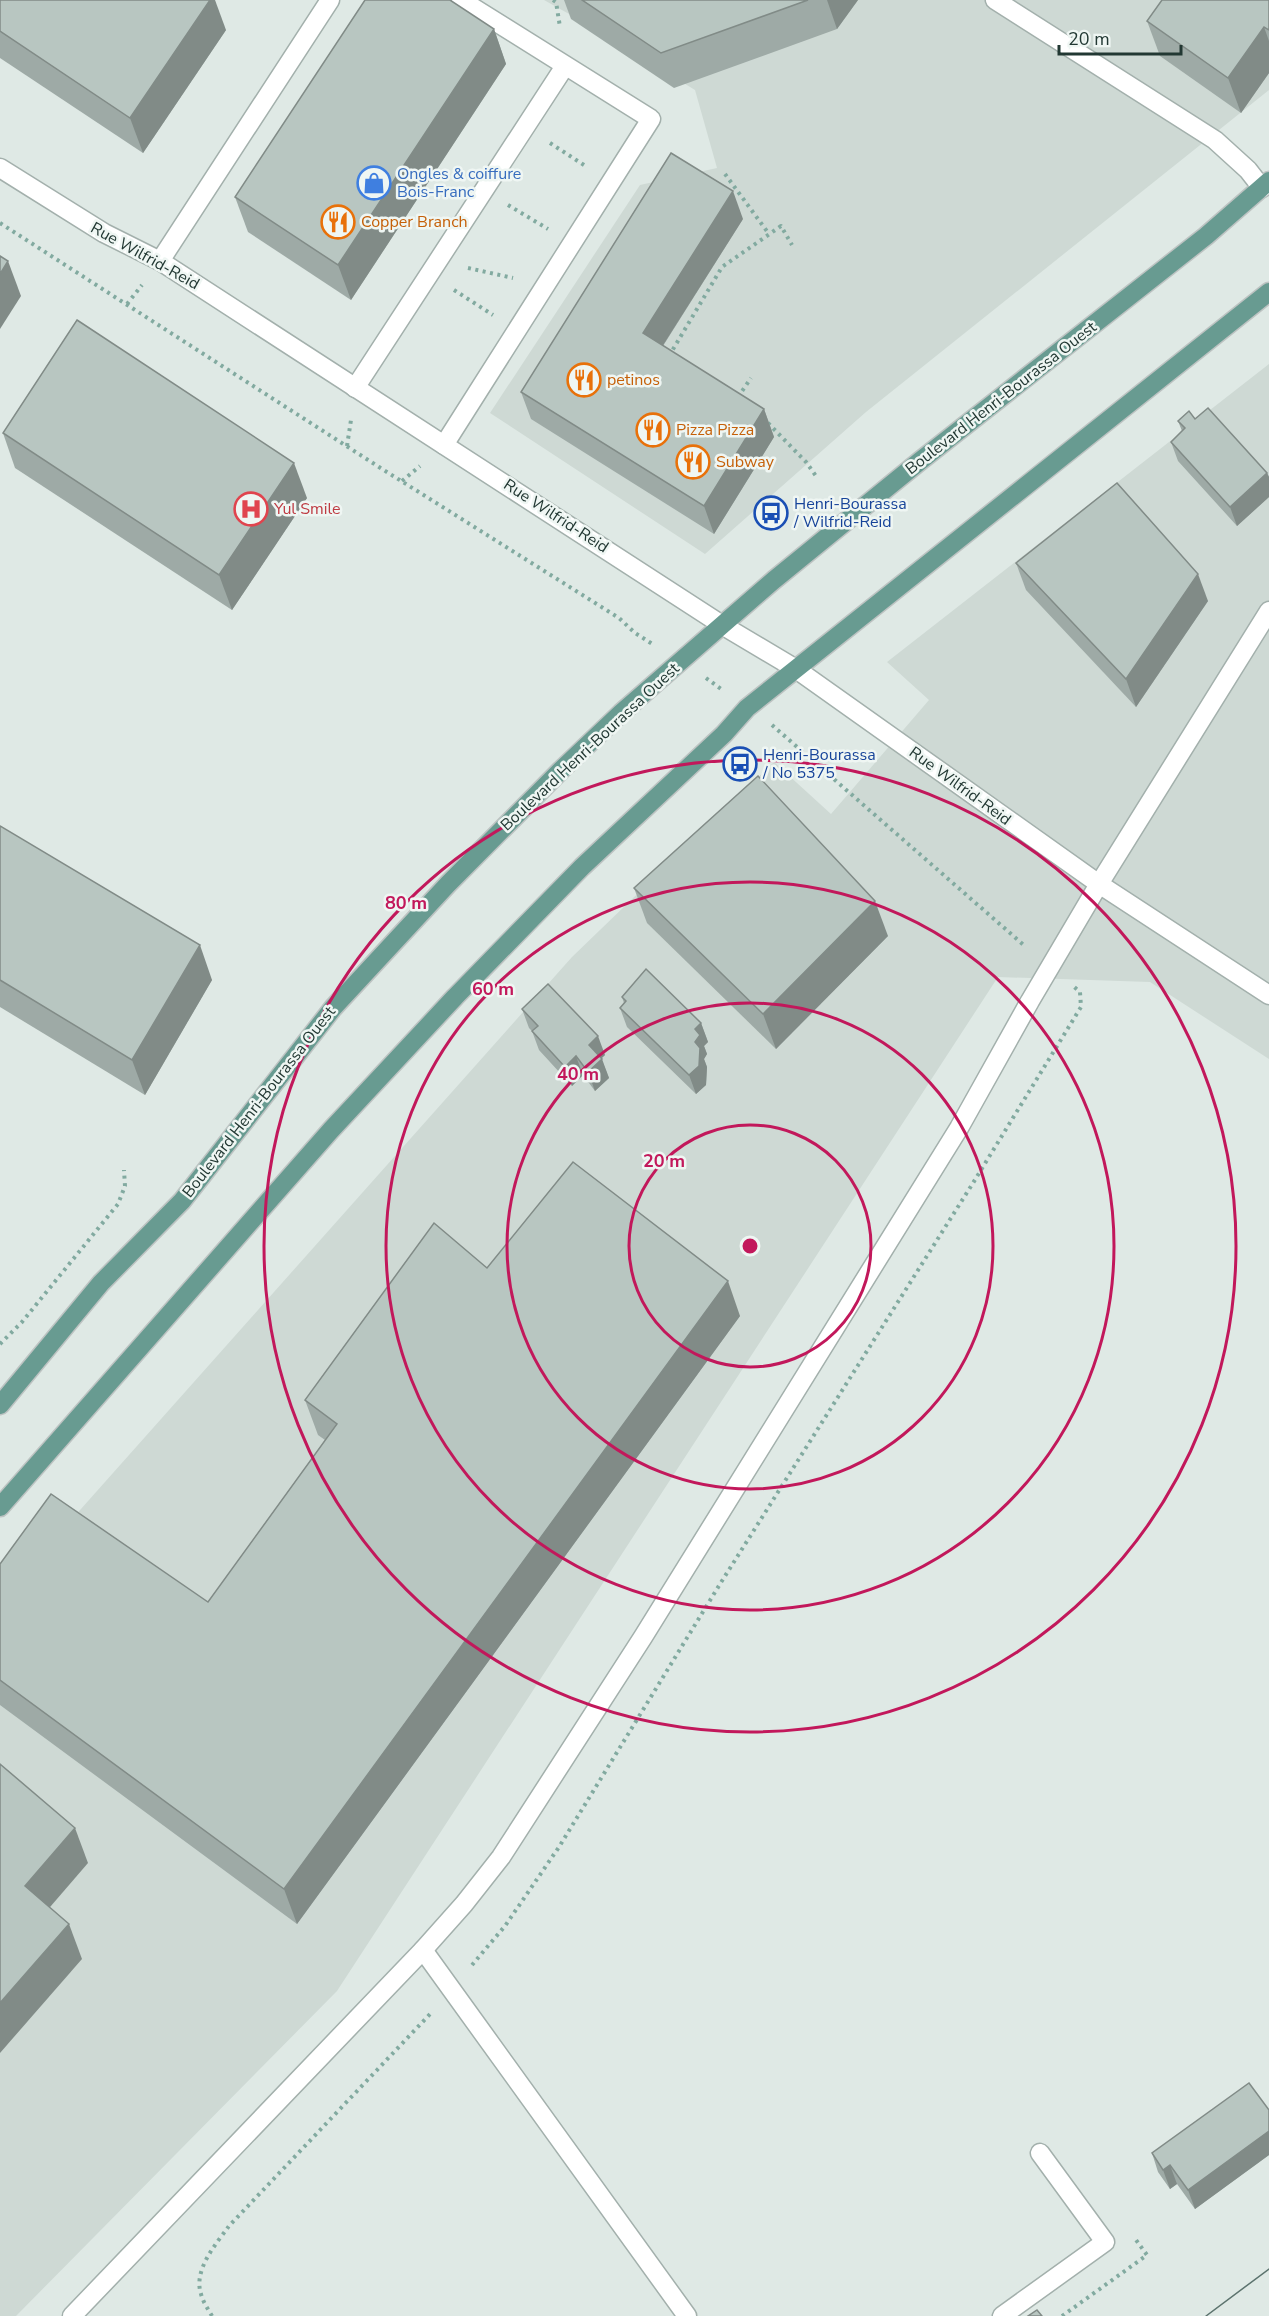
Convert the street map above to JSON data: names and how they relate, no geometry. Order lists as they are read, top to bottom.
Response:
{
  "streets": {
    "main road": ["Boulevard Henri-Bourassa Ouest"],
    "street": ["Rue Wilfrid-Reid"]
  },
  "crossings": [
    ["Rue Wilfrid-Reid", "Boulevard Henri-Bourassa Ouest"]
  ],
  "places": {
    "shop": ["Ongles & coiffure Bois-Franc"],
    "restaurant": [
      "Copper Branch",
      "petinos",
      "Pizza Pizza",
      "Subway"
    ],
    "hospital": ["Yul Smile"],
    "bus stop": ["Henri-Bourassa / Wilfrid-Reid", "Henri-Bourassa / No 5375"]
  },
  "scale_bar": "20 m",
  "rings": [
    "80 m",
    "60 m",
    "40 m",
    "20 m"
  ]
}
